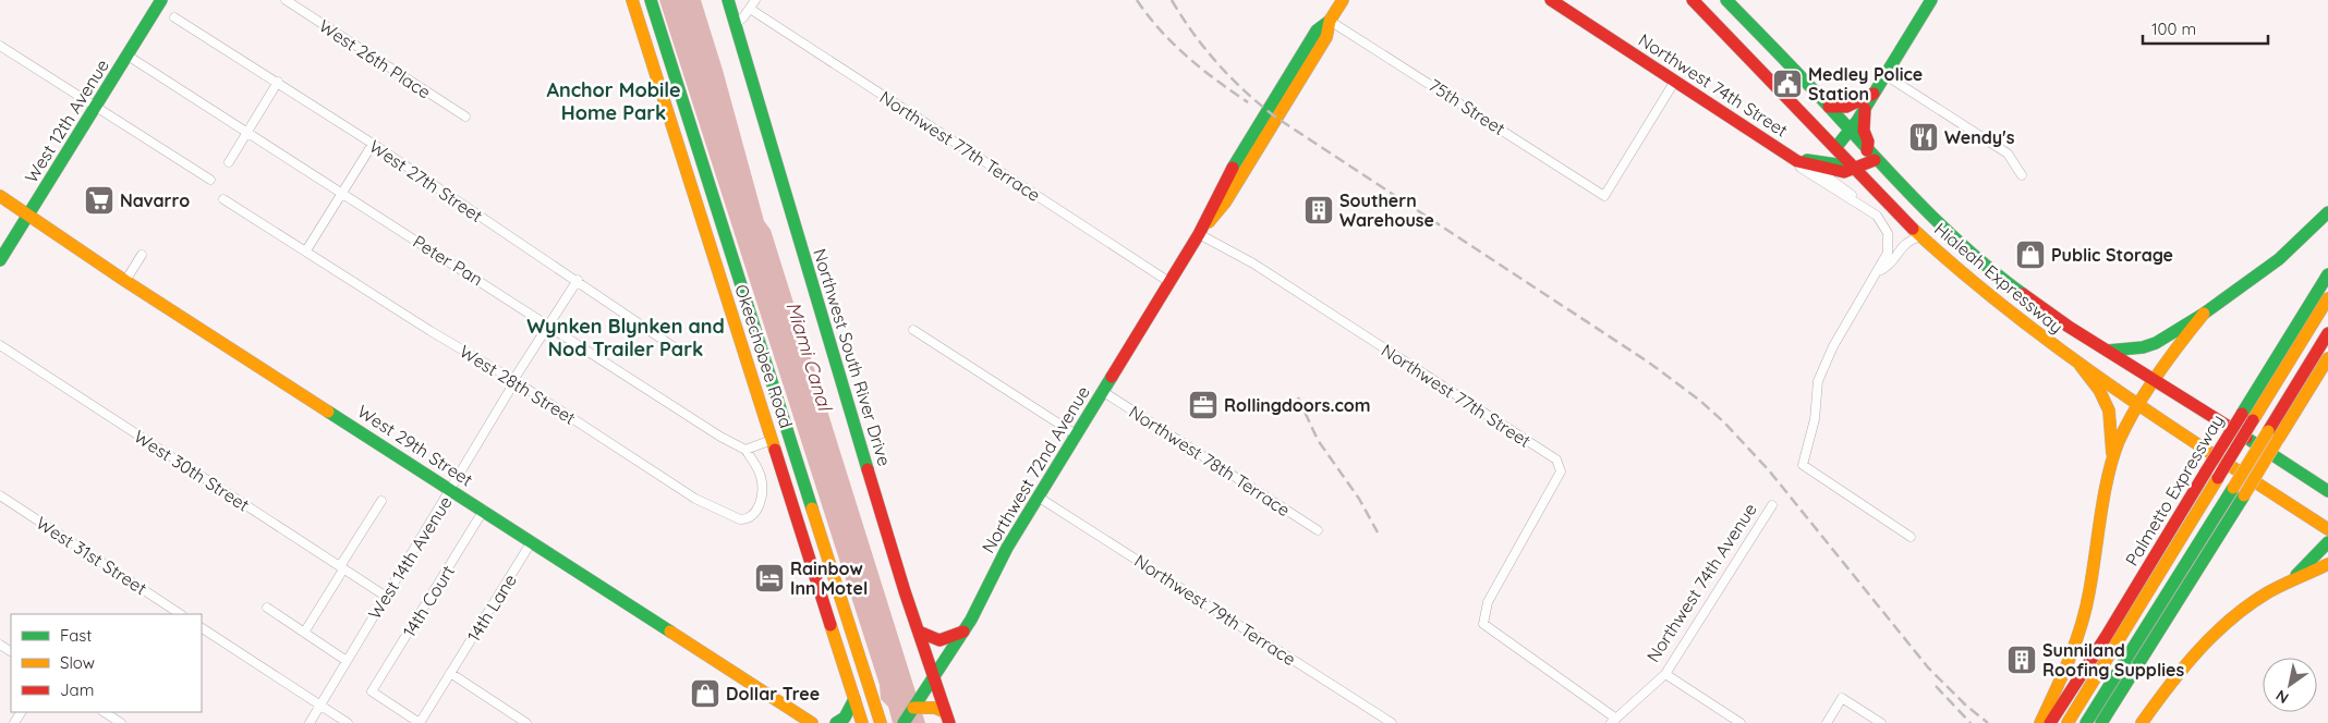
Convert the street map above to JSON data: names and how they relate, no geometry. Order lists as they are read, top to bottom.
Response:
{
  "streets": {
    "main road": [
      "Northwest 74th Street",
      "West 12th Avenue",
      "Hialeah Expressway",
      "Okeechobee Road",
      "Northwest South River Drive",
      "West 29th Street",
      "Northwest 72nd Avenue",
      "Palmetto Expressway"
    ],
    "street": [
      "West 26th Place",
      "75th Street",
      "Northwest 77th Terrace",
      "West 27th Street",
      "Peter Pan",
      "West 28th Street",
      "Northwest 77th Street",
      "Northwest 78th Terrace",
      "West 30th Street",
      "West 31st Street",
      "West 14th Avenue",
      "Northwest 74th Avenue",
      "14th Court",
      "14th Lane",
      "Northwest 79th Terrace"
    ]
  },
  "crossings": [
    ["Northwest 74th Street", "75th Street"],
    ["75th Street", "Northwest 72nd Avenue"],
    ["West 12th Avenue", "Peter Pan"],
    ["West 12th Avenue", "West 29th Street"],
    ["Northwest 77th Terrace", "Northwest 72nd Avenue"],
    ["West 27th Street", "West 14th Avenue"],
    ["Peter Pan", "West 28th Street"],
    ["Peter Pan", "West 14th Avenue"],
    ["Northwest South River Drive", "Northwest 72nd Avenue"],
    ["West 28th Street", "West 14th Avenue"],
    ["Northwest 77th Street", "Northwest 72nd Avenue"],
    ["Northwest 77th Street", "Northwest 74th Avenue"],
    ["West 29th Street", "West 14th Avenue"],
    ["West 29th Street", "14th Court"],
    ["West 29th Street", "14th Lane"],
    ["Northwest 78th Terrace", "Northwest 72nd Avenue"],
    ["Northwest 72nd Avenue", "Northwest 79th Terrace"],
    ["West 30th Street", "West 14th Avenue"],
    ["14th Court", "14th Lane"]
  ],
  "districts": ["Anchor Mobile Home Park", "Wynken Blynken and Nod Trailer Park"],
  "water": ["Miami Canal"],
  "places": {
    "public building": ["Medley Police Station"],
    "restaurant": ["Wendy's"],
    "supermarket": ["Navarro"],
    "building": ["Southern Warehouse", "Sunniland Roofing Supplies"],
    "shop": ["Public Storage", "Dollar Tree"],
    "office": ["Rollingdoors.com"],
    "hotel": ["Rainbow Inn Motel"]
  },
  "legend": ["Fast", "Slow", "Jam"],
  "scale_bar": "100 m",
  "north": "bottom left"
}
